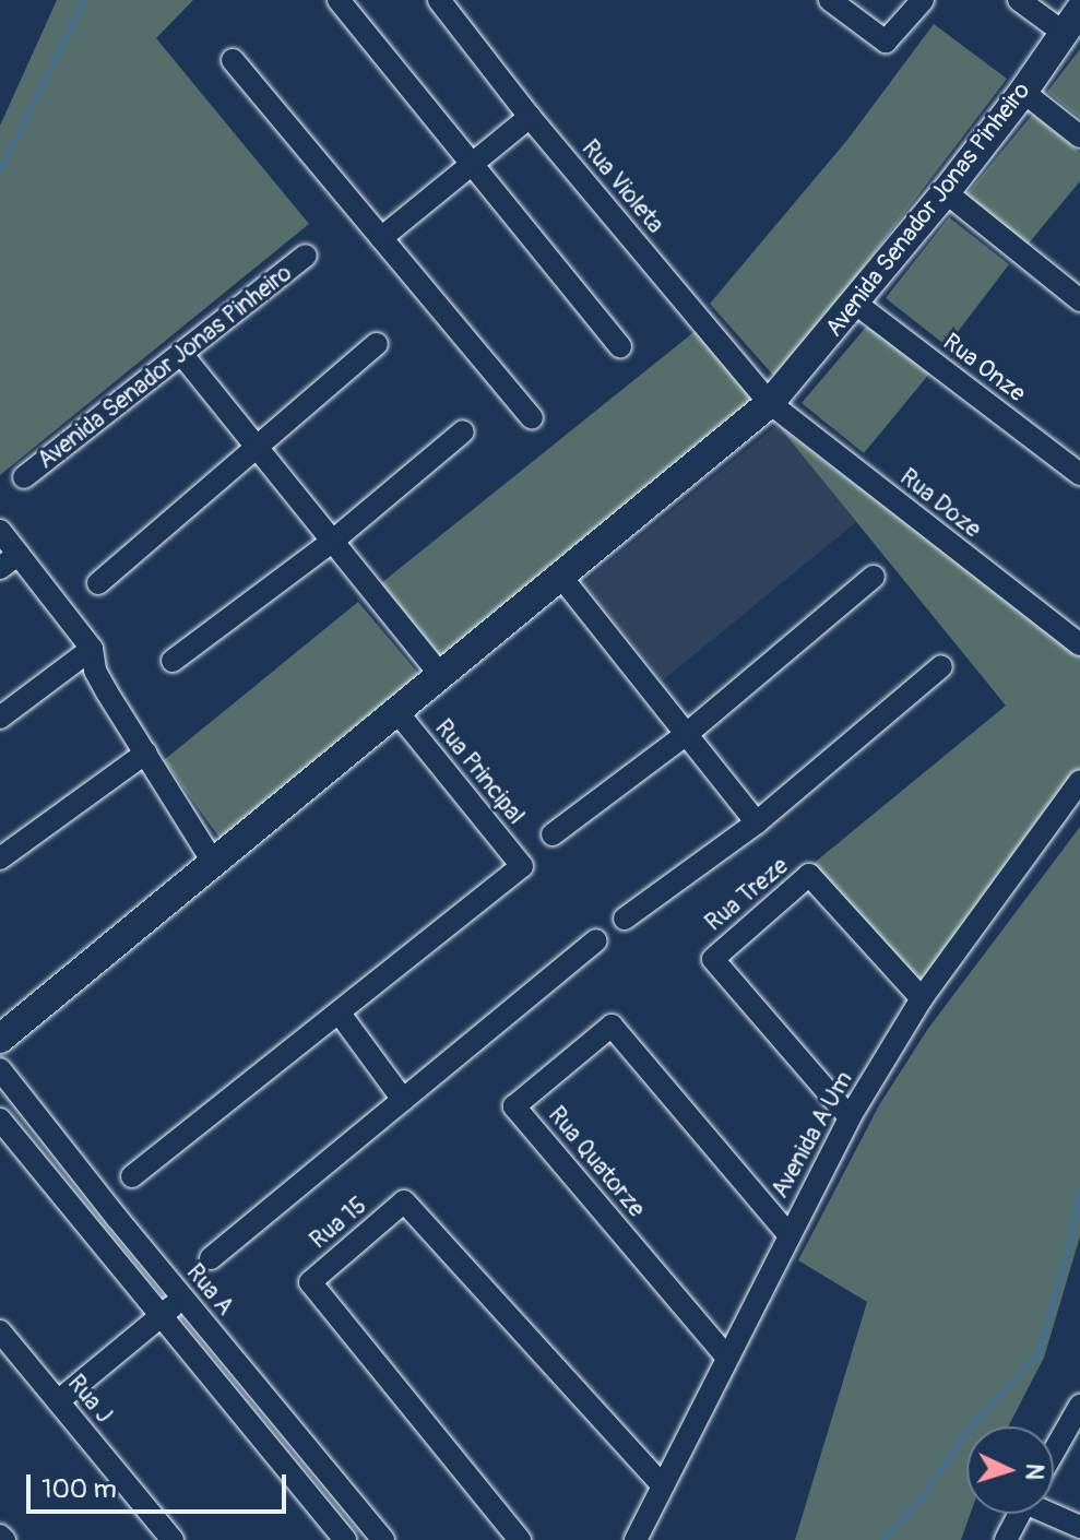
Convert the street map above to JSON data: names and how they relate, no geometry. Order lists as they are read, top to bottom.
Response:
{
  "streets": {
    "main road": ["Avenida Senador Jonas Pinheiro"],
    "street": [
      "Rua Violeta",
      "Rua Onze",
      "Rua Doze",
      "Rua Principal",
      "Rua Treze",
      "Avenida A Um",
      "Rua Quatorze",
      "Rua 15",
      "Rua A",
      "Rua J"
    ]
  },
  "crossings": [
    ["Rua Violeta", "Avenida Senador Jonas Pinheiro"],
    ["Rua Violeta", "Rua Doze"],
    ["Avenida Senador Jonas Pinheiro", "Rua Onze"],
    ["Avenida Senador Jonas Pinheiro", "Rua Doze"],
    ["Avenida Senador Jonas Pinheiro", "Rua Principal"],
    ["Rua Treze", "Avenida A Um"],
    ["Avenida A Um", "Rua Quatorze"],
    ["Avenida A Um", "Rua 15"]
  ],
  "scale_bar": "100 m",
  "north": "right"
}
